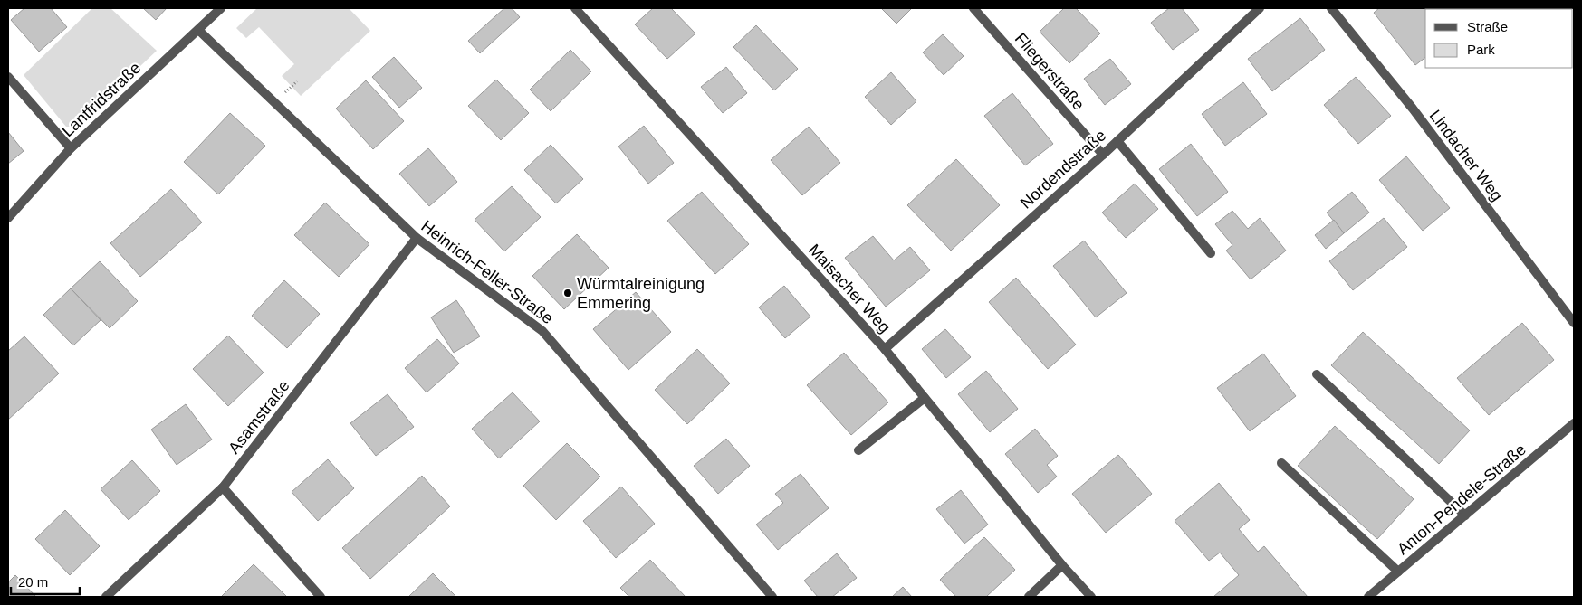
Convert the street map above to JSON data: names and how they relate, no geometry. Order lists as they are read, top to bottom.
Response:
{
  "streets": {
    "street": [
      "Fliegerstraße",
      "Lantfridstraße",
      "Lindacher Weg",
      "Nordendstraße",
      "Heinrich-Feller-Straße",
      "Maisacher Weg",
      "Asamstraße",
      "Anton-Pendele-Straße"
    ]
  },
  "crossings": [
    ["Fliegerstraße", "Nordendstraße"],
    ["Lantfridstraße", "Heinrich-Feller-Straße"],
    ["Nordendstraße", "Maisacher Weg"],
    ["Heinrich-Feller-Straße", "Asamstraße"]
  ],
  "places": ["Würmtalreinigung Emmering"],
  "legend": ["Straße", "Park"],
  "scale_bar": "20 m"
}
